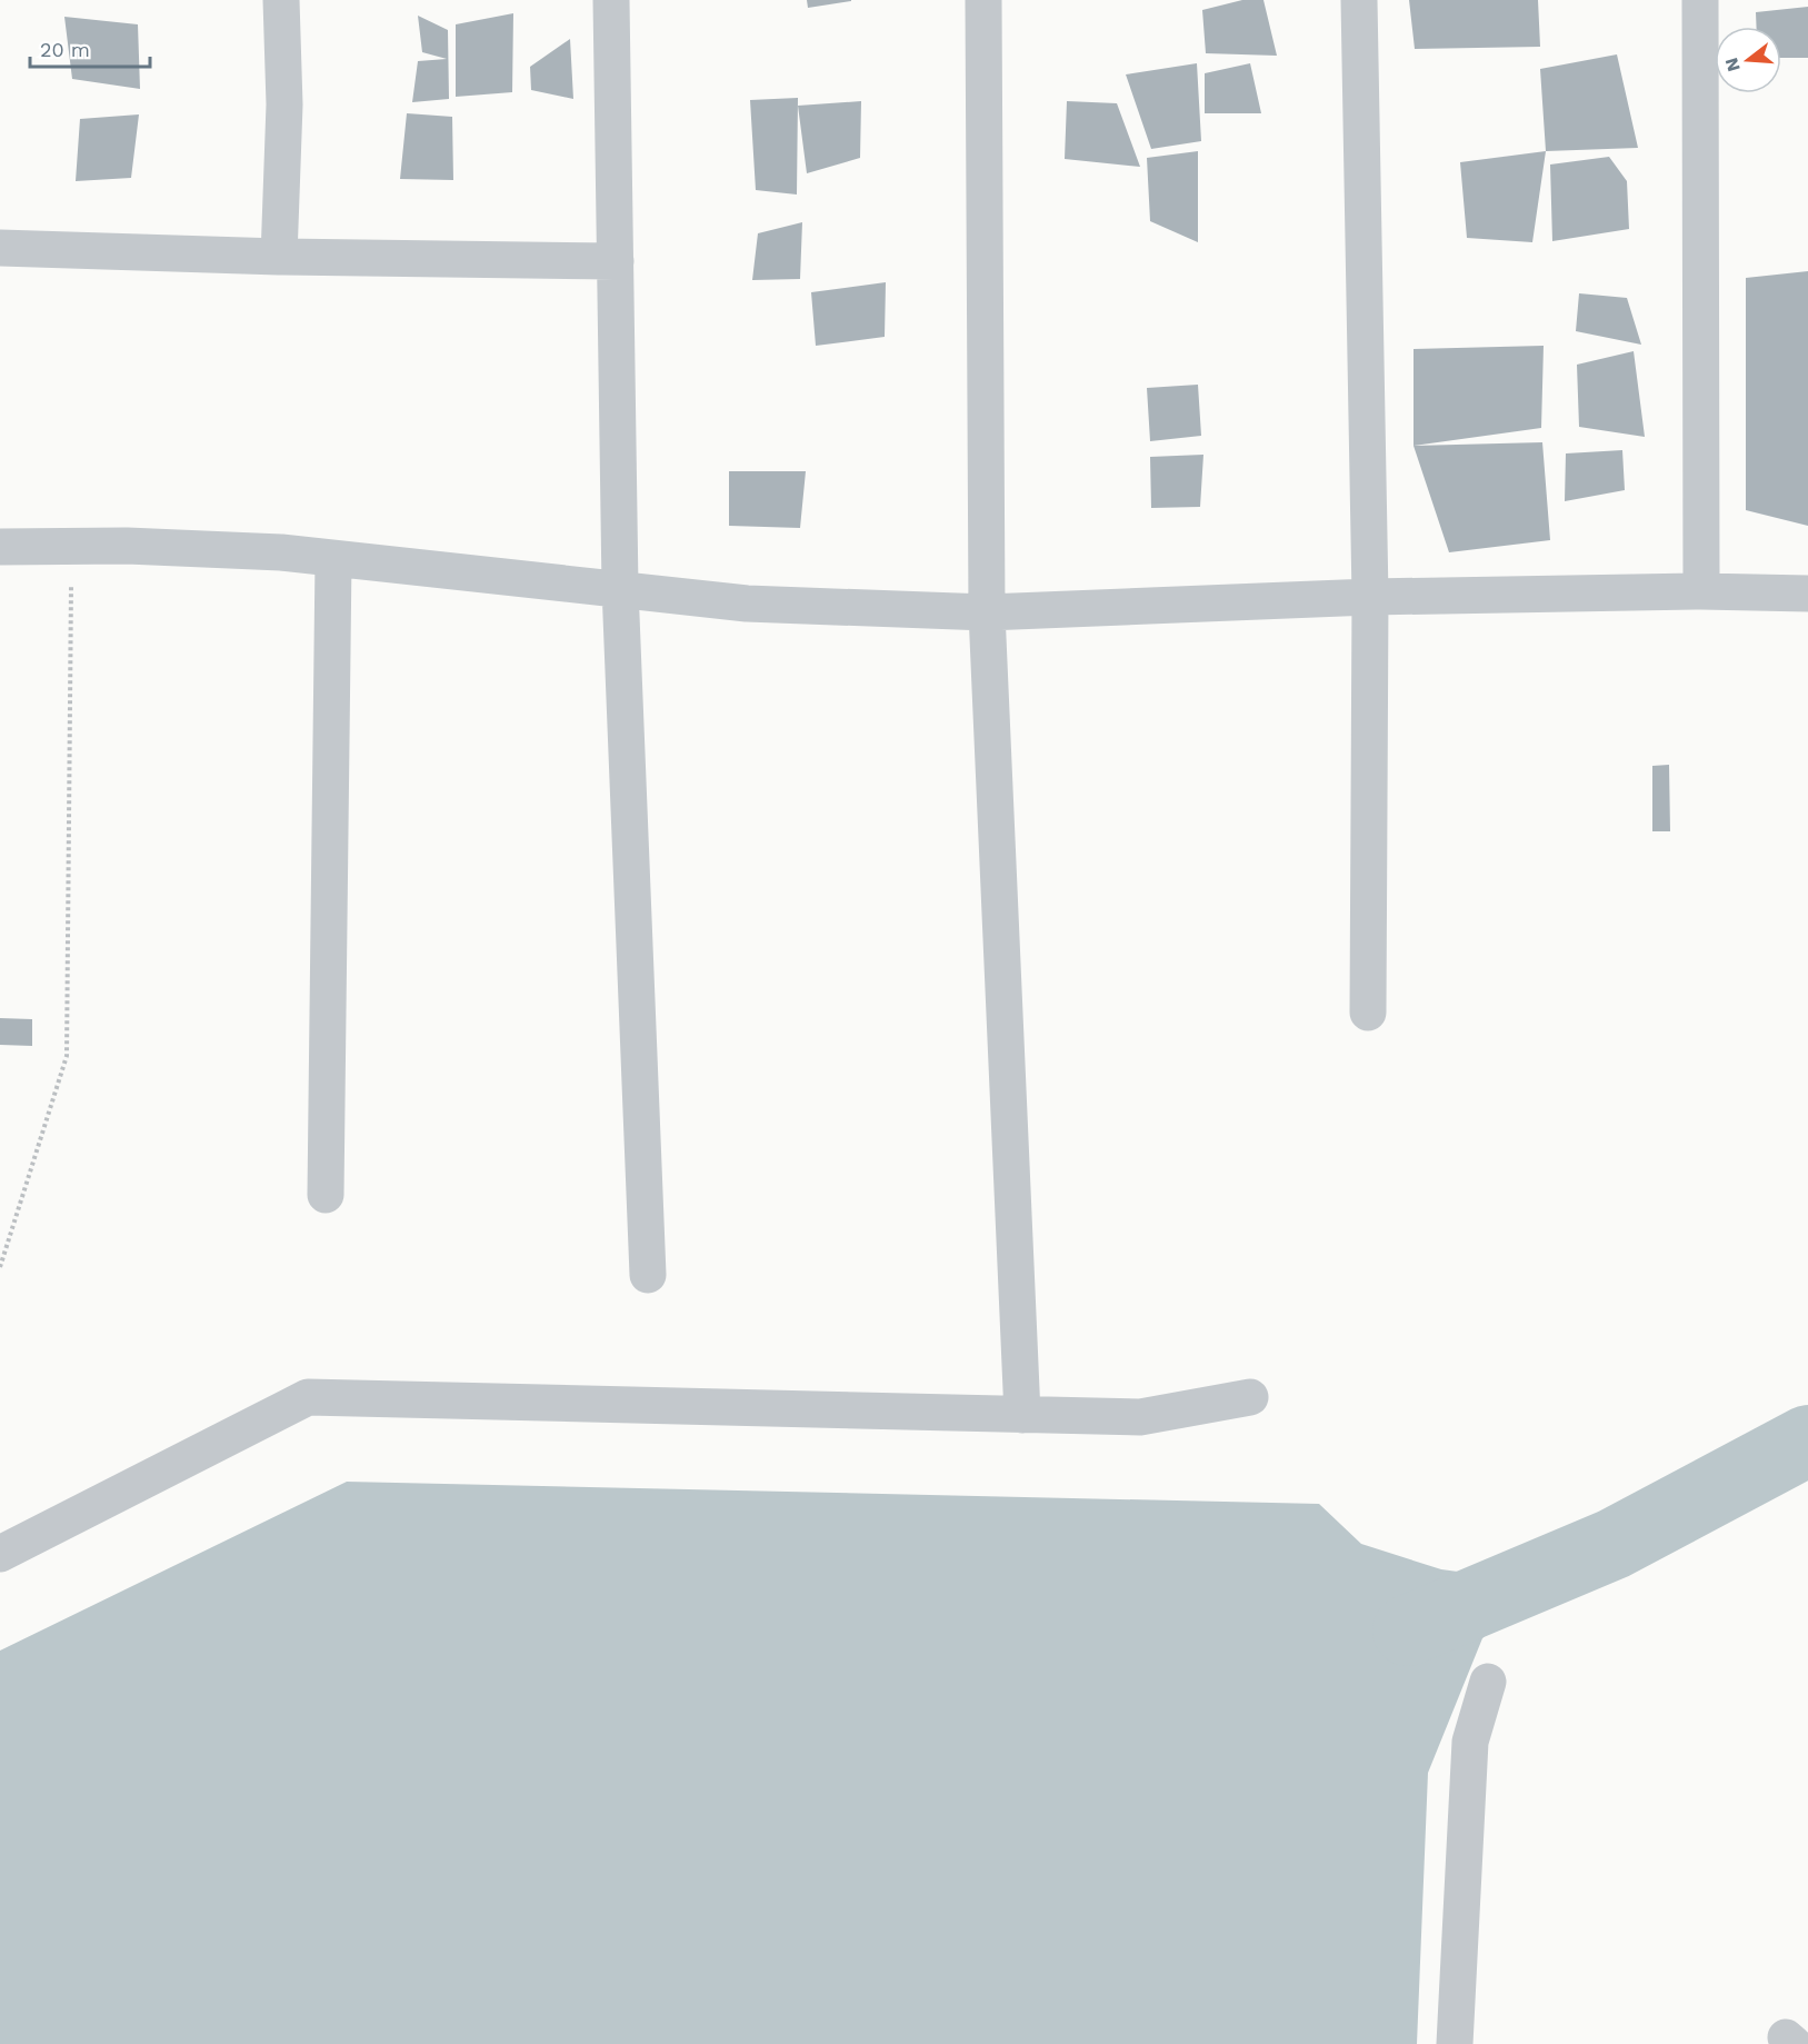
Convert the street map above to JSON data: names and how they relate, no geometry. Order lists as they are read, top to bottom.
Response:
{
  "scale_bar": "20 m",
  "north": "left"
}
